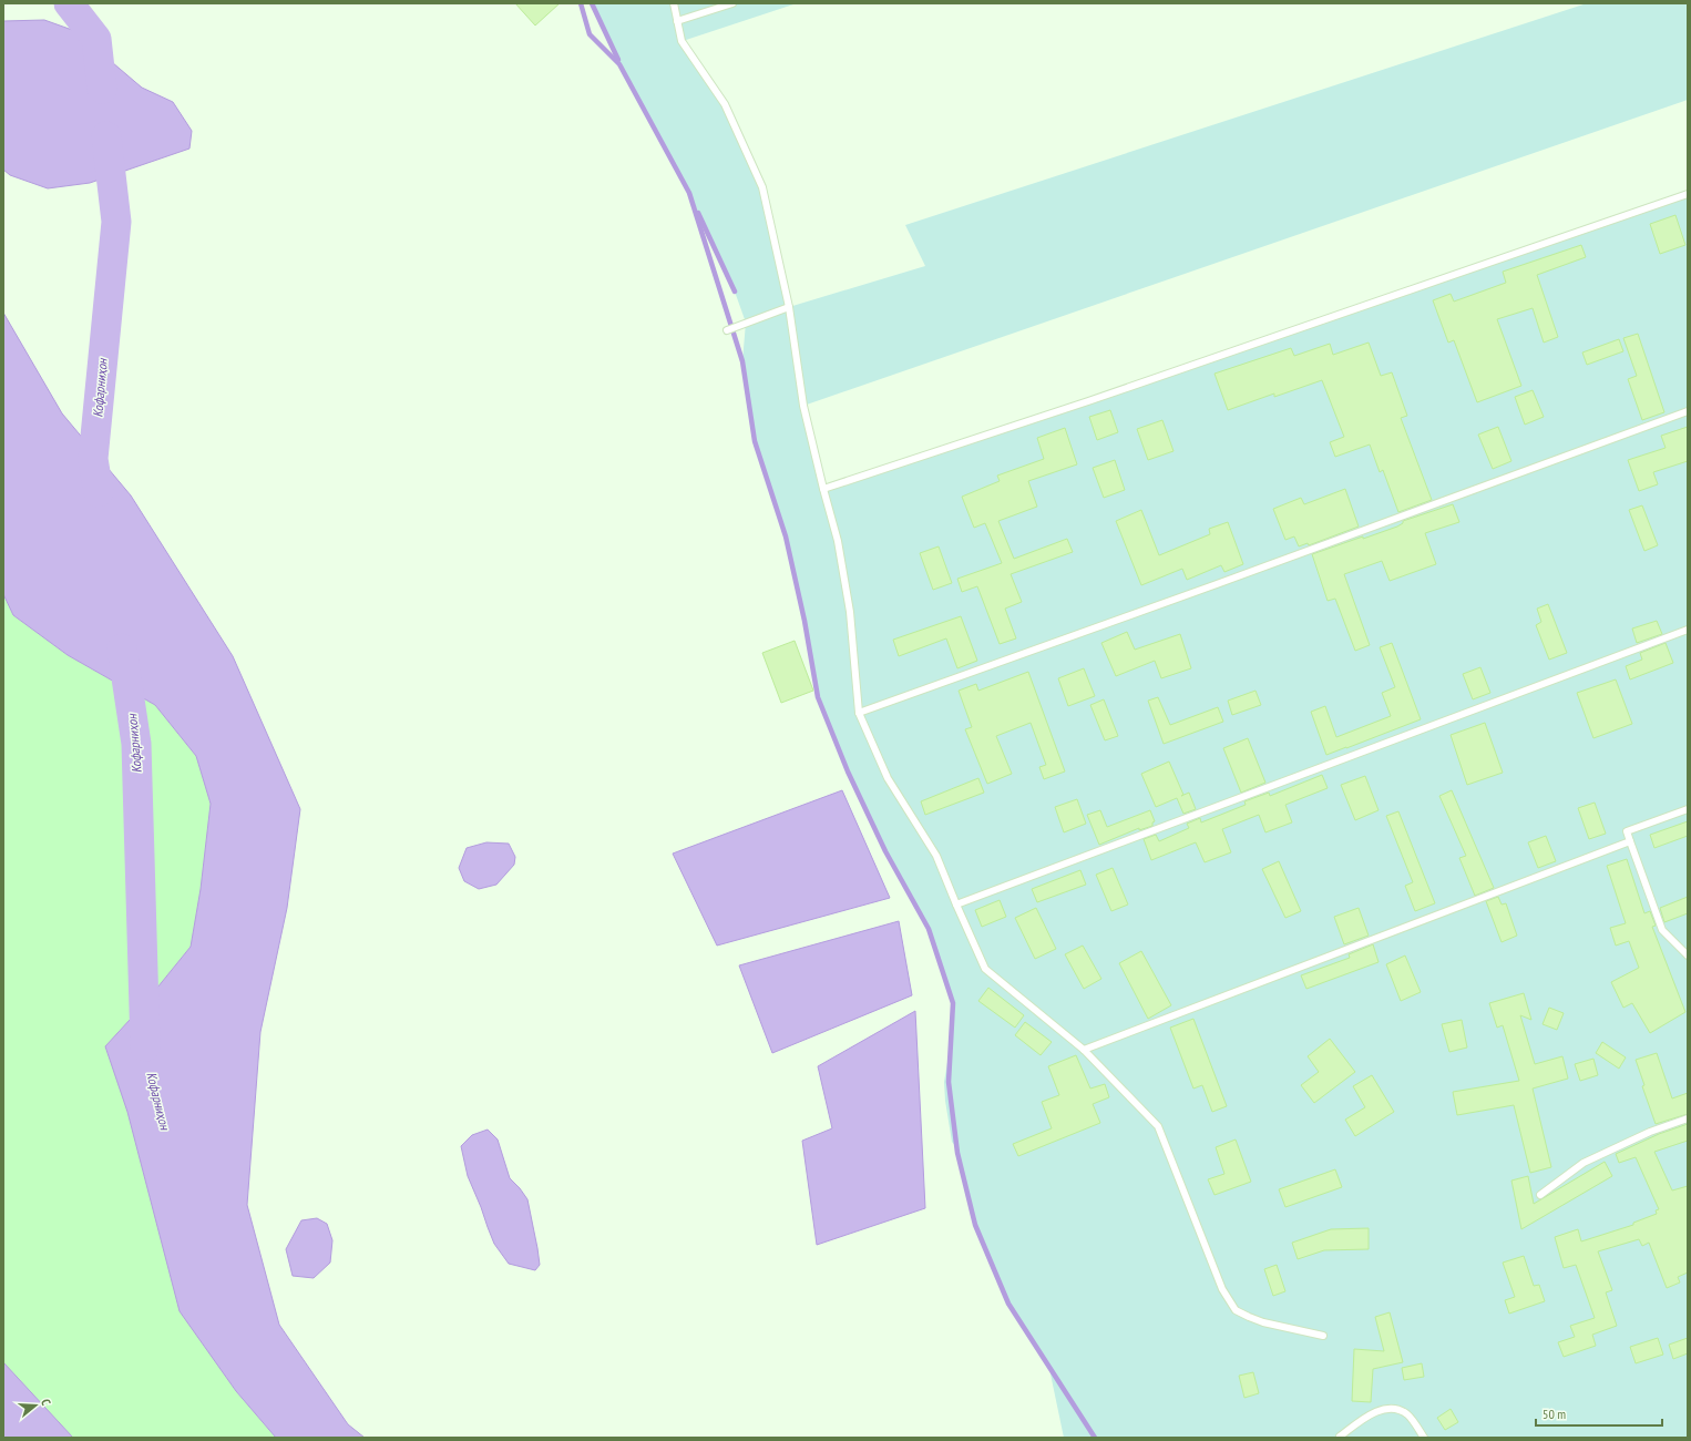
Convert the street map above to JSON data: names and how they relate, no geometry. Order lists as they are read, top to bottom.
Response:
{
  "water": ["Кофарниҳон"],
  "scale_bar": "50 m",
  "north": "right"
}
